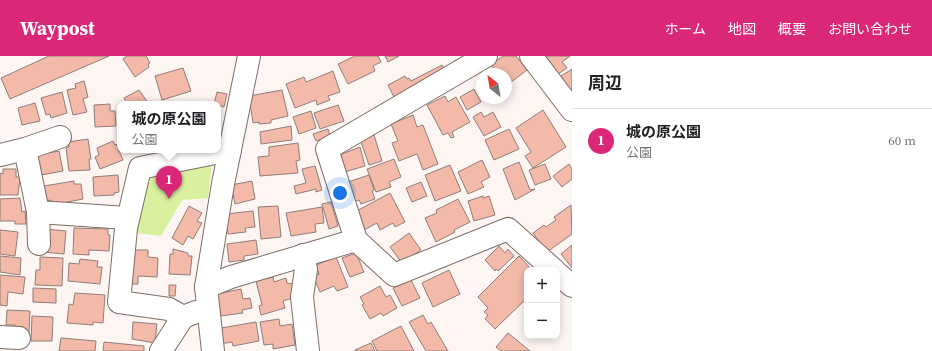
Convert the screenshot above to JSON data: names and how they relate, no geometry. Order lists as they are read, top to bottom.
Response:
{
  "north": "top left",
  "page": {
    "header": "Waypost",
    "nav": [
      "ホーム",
      "地図",
      "概要",
      "お問い合わせ"
    ],
    "heading": "周辺",
    "popup": ["城の原公園", "公園"],
    "list": [
      {
        "mark": "1",
        "name": "城の原公園",
        "note": "公園",
        "value": "60 m"
      }
    ],
    "pins": "1",
    "map_buttons": ["+", "−"]
  }
}
